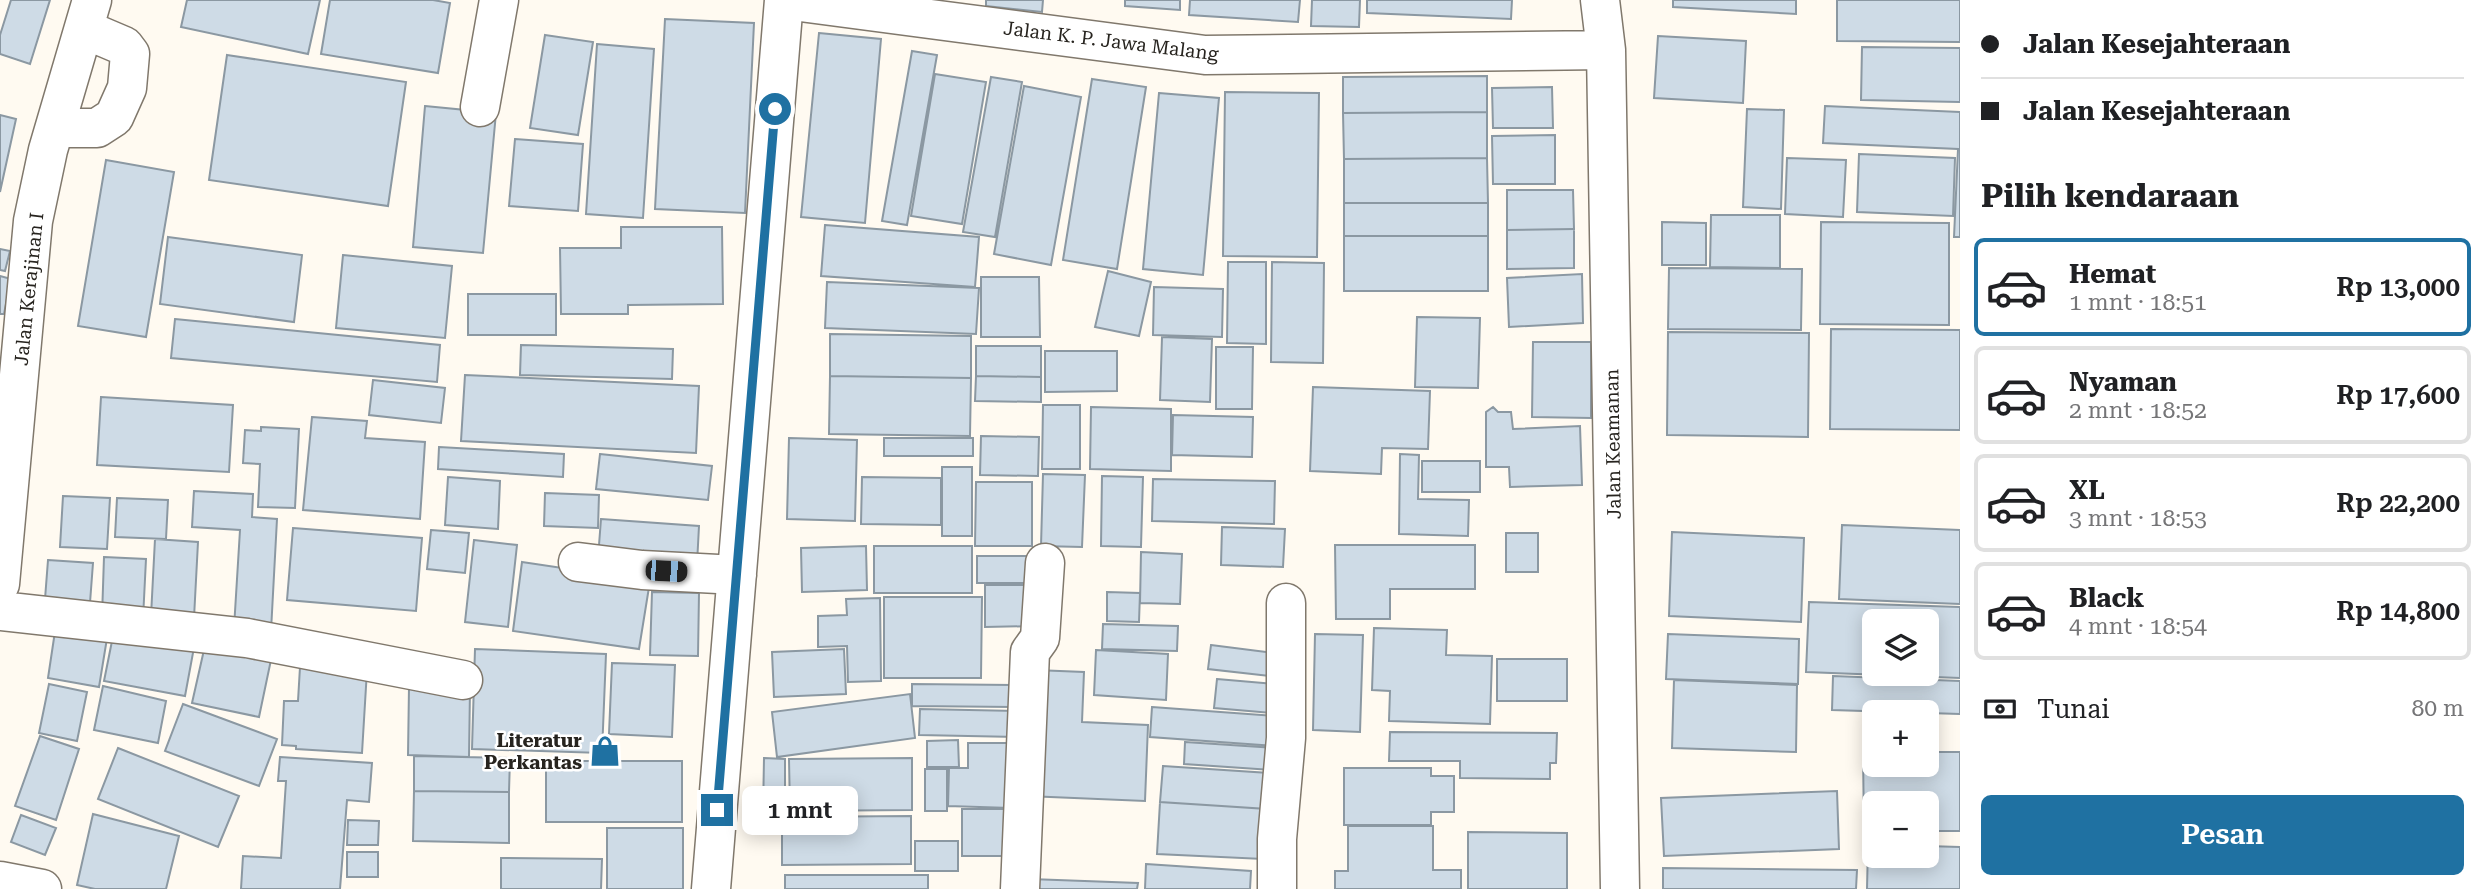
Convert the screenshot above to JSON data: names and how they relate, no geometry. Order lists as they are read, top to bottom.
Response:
{
  "streets": {
    "street": ["Jalan K. P. Jawa Malang", "Jalan Kerajinan I", "Jalan Keamanan"]
  },
  "crossings": [
    ["Jalan K. P. Jawa Malang", "Jalan Keamanan"]
  ],
  "places": {
    "shop": ["Literatur Perkantas"]
  },
  "page": {
    "banner": ["Jalan Kesejahteraan", "Jalan Kesejahteraan"],
    "heading": "Pilih kendaraan",
    "list": [
      {
        "name": "Hemat",
        "note": "1 mnt · 18:51",
        "value": "Rp 13,000"
      },
      {
        "name": "Nyaman",
        "note": "2 mnt · 18:52",
        "value": "Rp 17,600"
      },
      {
        "name": "XL",
        "note": "3 mnt · 18:53",
        "value": "Rp 22,200"
      },
      {
        "name": "Black",
        "note": "4 mnt · 18:54",
        "value": "Rp 14,800"
      }
    ],
    "map_buttons": ["+", "−"],
    "pay": ["Tunai", "80 m"],
    "buttons": "Pesan",
    "bubble": "1 mnt"
  }
}
